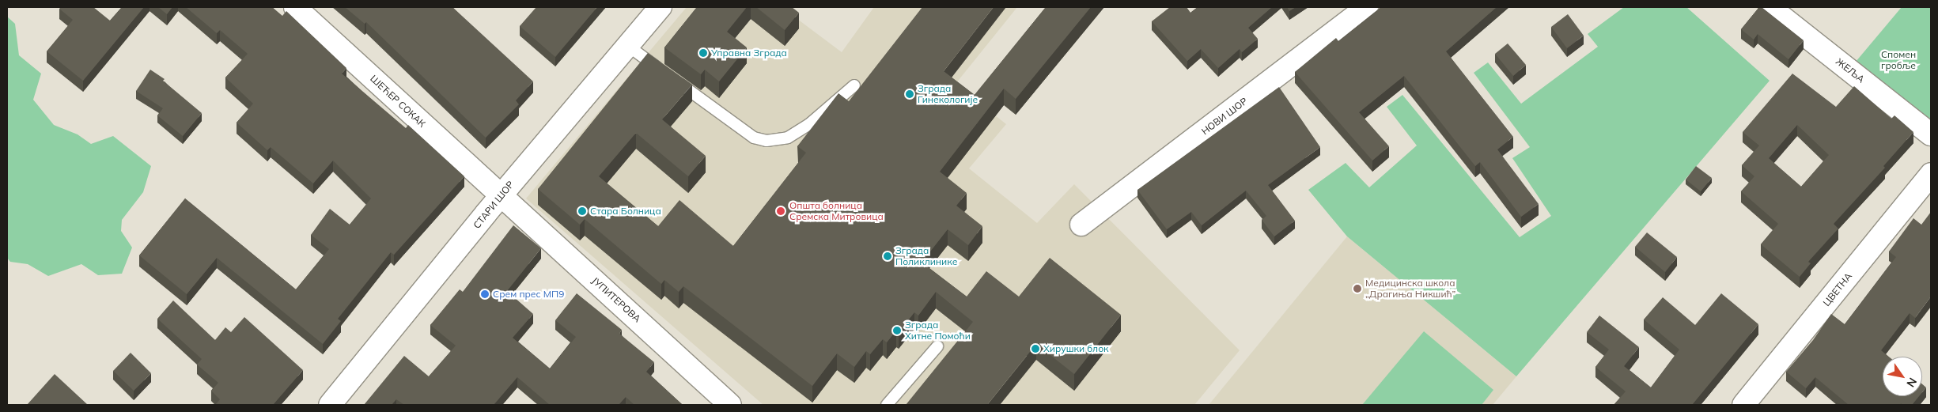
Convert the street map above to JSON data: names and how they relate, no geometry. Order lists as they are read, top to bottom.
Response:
{
  "streets": {
    "street": [
      "ЖЕЉА",
      "ШЕЋЕР СОКАК",
      "НОВИ ШОР",
      "СТАРИ ШОР",
      "ЦВЕТНА",
      "ЈУПИТЕРОВА"
    ]
  },
  "crossings": [
    ["ШЕЋЕР СОКАК", "СТАРИ ШОР"],
    ["ШЕЋЕР СОКАК", "ЈУПИТЕРОВА"],
    ["СТАРИ ШОР", "ЈУПИТЕРОВА"]
  ],
  "parks": ["Спомен гробље"],
  "places": [
    "Управна Зграда",
    "Зграда Гинекологије",
    "Стара Болница",
    "Општа болница Сремска Митровица",
    "Зграда Поликлинике",
    "Медицинска школа „Драгиња Никшић”",
    "Срем прес МП9",
    "Зграда Хитне Помоћи",
    "Хирушки блок"
  ],
  "north": "bottom right"
}
